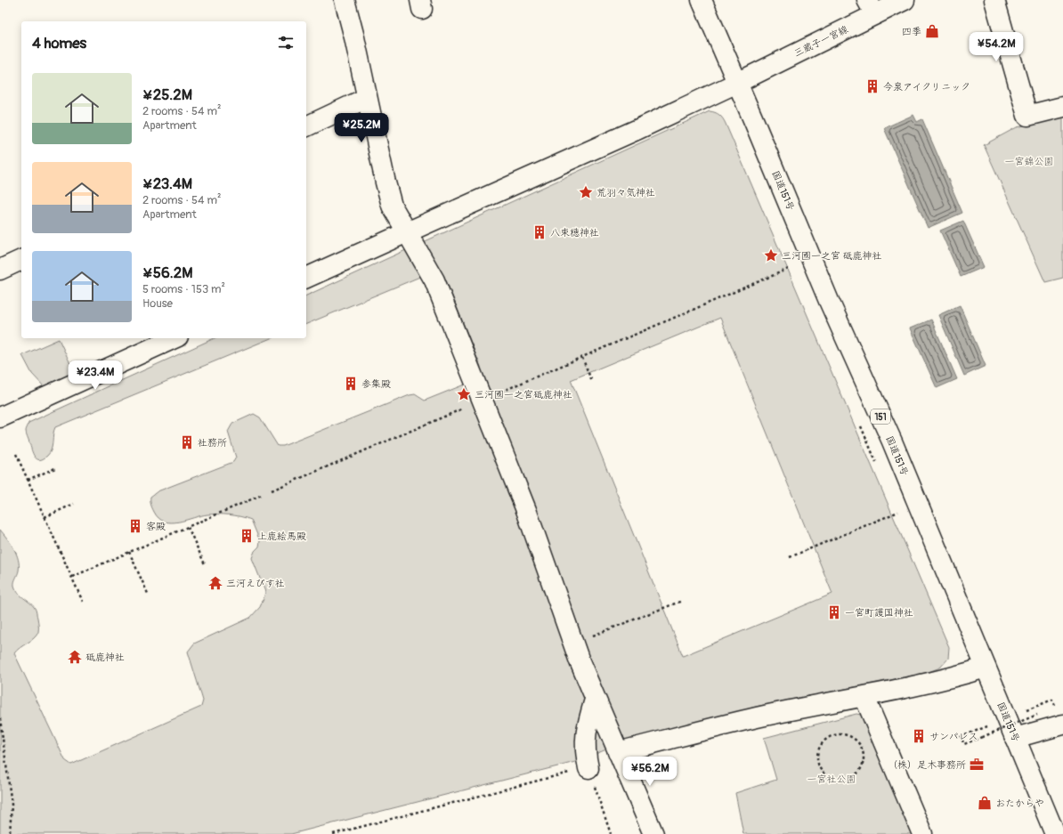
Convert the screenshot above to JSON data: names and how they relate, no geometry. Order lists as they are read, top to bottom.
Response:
{
  "streets": {
    "main road": ["三蔵子一宮線", "国道151号", "151"]
  },
  "crossings": [
    ["三蔵子一宮線", "国道151号"]
  ],
  "parks": ["一宮錦公園", "一宮社公園"],
  "places": {
    "shop": ["四季", "おたからや"],
    "building": [
      "今泉アイクリニック",
      "八束穂神社",
      "参集殿",
      "社務所",
      "客殿",
      "上鹿絵馬殿",
      "一宮町護国神社",
      "サンパレス"
    ],
    "place": ["荒羽々気神社", "三河國一之宮 砥鹿神社", "三河國一之宮砥鹿神社"],
    "temple": ["三河えびす社", "砥鹿神社"],
    "office": ["（株）足木事務所"]
  },
  "page": {
    "heading": "4 homes",
    "price": [
      "¥54.2M",
      "¥25.2M",
      "¥23.4M",
      "¥56.2M"
    ],
    "list": [
      {
        "name": "¥25.2M",
        "note": "2 rooms · 54 m² · Apartment"
      },
      {
        "name": "¥23.4M",
        "note": "2 rooms · 54 m² · Apartment"
      },
      {
        "name": "¥56.2M",
        "note": "5 rooms · 153 m² · House"
      }
    ]
  }
}
